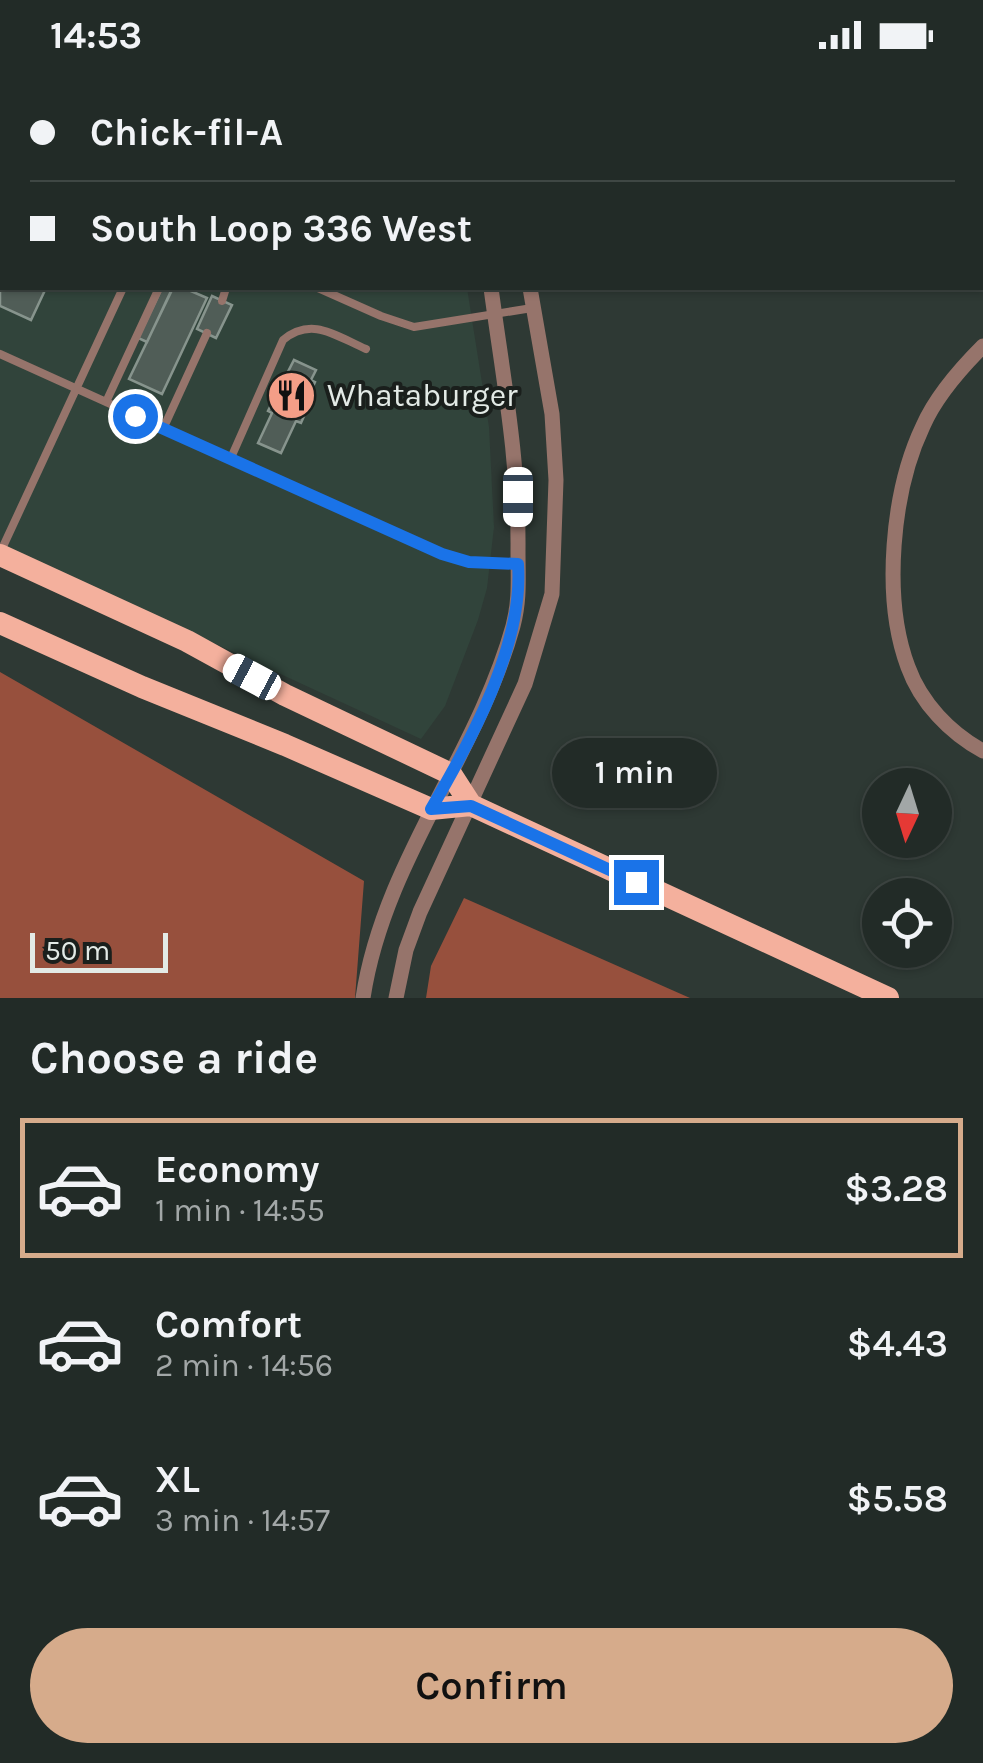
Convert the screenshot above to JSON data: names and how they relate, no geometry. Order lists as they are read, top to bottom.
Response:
{
  "places": {
    "restaurant": ["Whataburger"]
  },
  "scale_bar": "50 m",
  "north": "bottom",
  "page": {
    "status": "14:53",
    "banner": ["Chick-fil-A", "South Loop 336 West"],
    "bubble": "1 min",
    "scale": "50 m",
    "heading": "Choose a ride",
    "list": [
      {
        "name": "Economy",
        "note": "1 min · 14:55",
        "value": "$3.28"
      },
      {
        "name": "Comfort",
        "note": "2 min · 14:56",
        "value": "$4.43"
      },
      {
        "name": "XL",
        "note": "3 min · 14:57",
        "value": "$5.58"
      }
    ],
    "buttons": "Confirm"
  }
}
